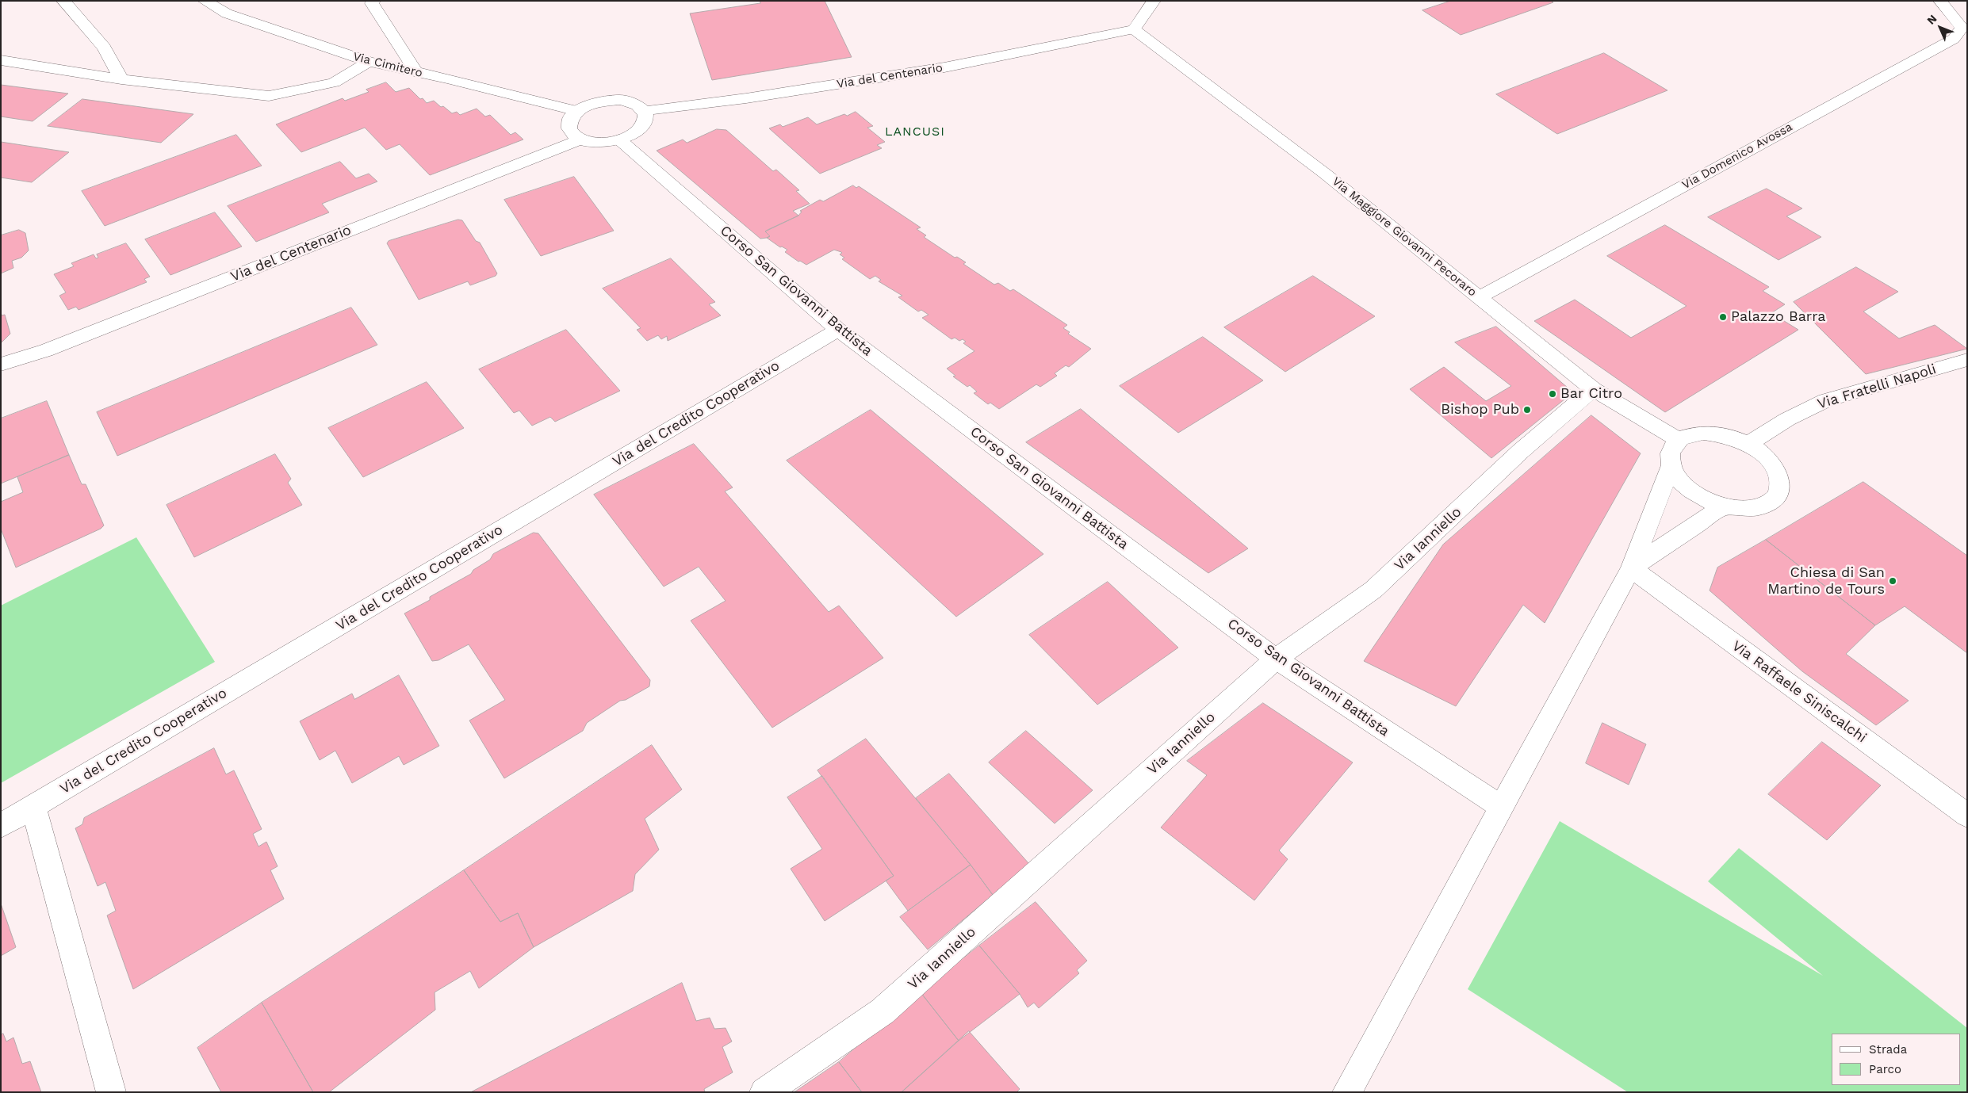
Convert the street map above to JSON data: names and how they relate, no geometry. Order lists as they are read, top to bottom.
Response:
{
  "streets": {
    "street": [
      "Via Cimitero",
      "Via del Centenario",
      "Via Domenico Avossa",
      "Via Maggiore Giovanni Pecoraro",
      "Corso San Giovanni Battista",
      "Via Fratelli Napoli",
      "Via del Credito Cooperativo",
      "Via Ianniello",
      "Via Raffaele Siniscalchi"
    ]
  },
  "crossings": [
    ["Via del Centenario", "Via Maggiore Giovanni Pecoraro"],
    ["Via Domenico Avossa", "Via Maggiore Giovanni Pecoraro"],
    ["Via Maggiore Giovanni Pecoraro", "Via Fratelli Napoli"],
    ["Via Maggiore Giovanni Pecoraro", "Via Ianniello"],
    ["Corso San Giovanni Battista", "Via del Credito Cooperativo"],
    ["Corso San Giovanni Battista", "Via Ianniello"]
  ],
  "districts": ["LANCUSI"],
  "places": [
    "Palazzo Barra",
    "Bar Citro",
    "Bishop Pub",
    "Chiesa di San Martino de Tours"
  ],
  "legend": ["Strada", "Parco"],
  "north": "top left"
}
